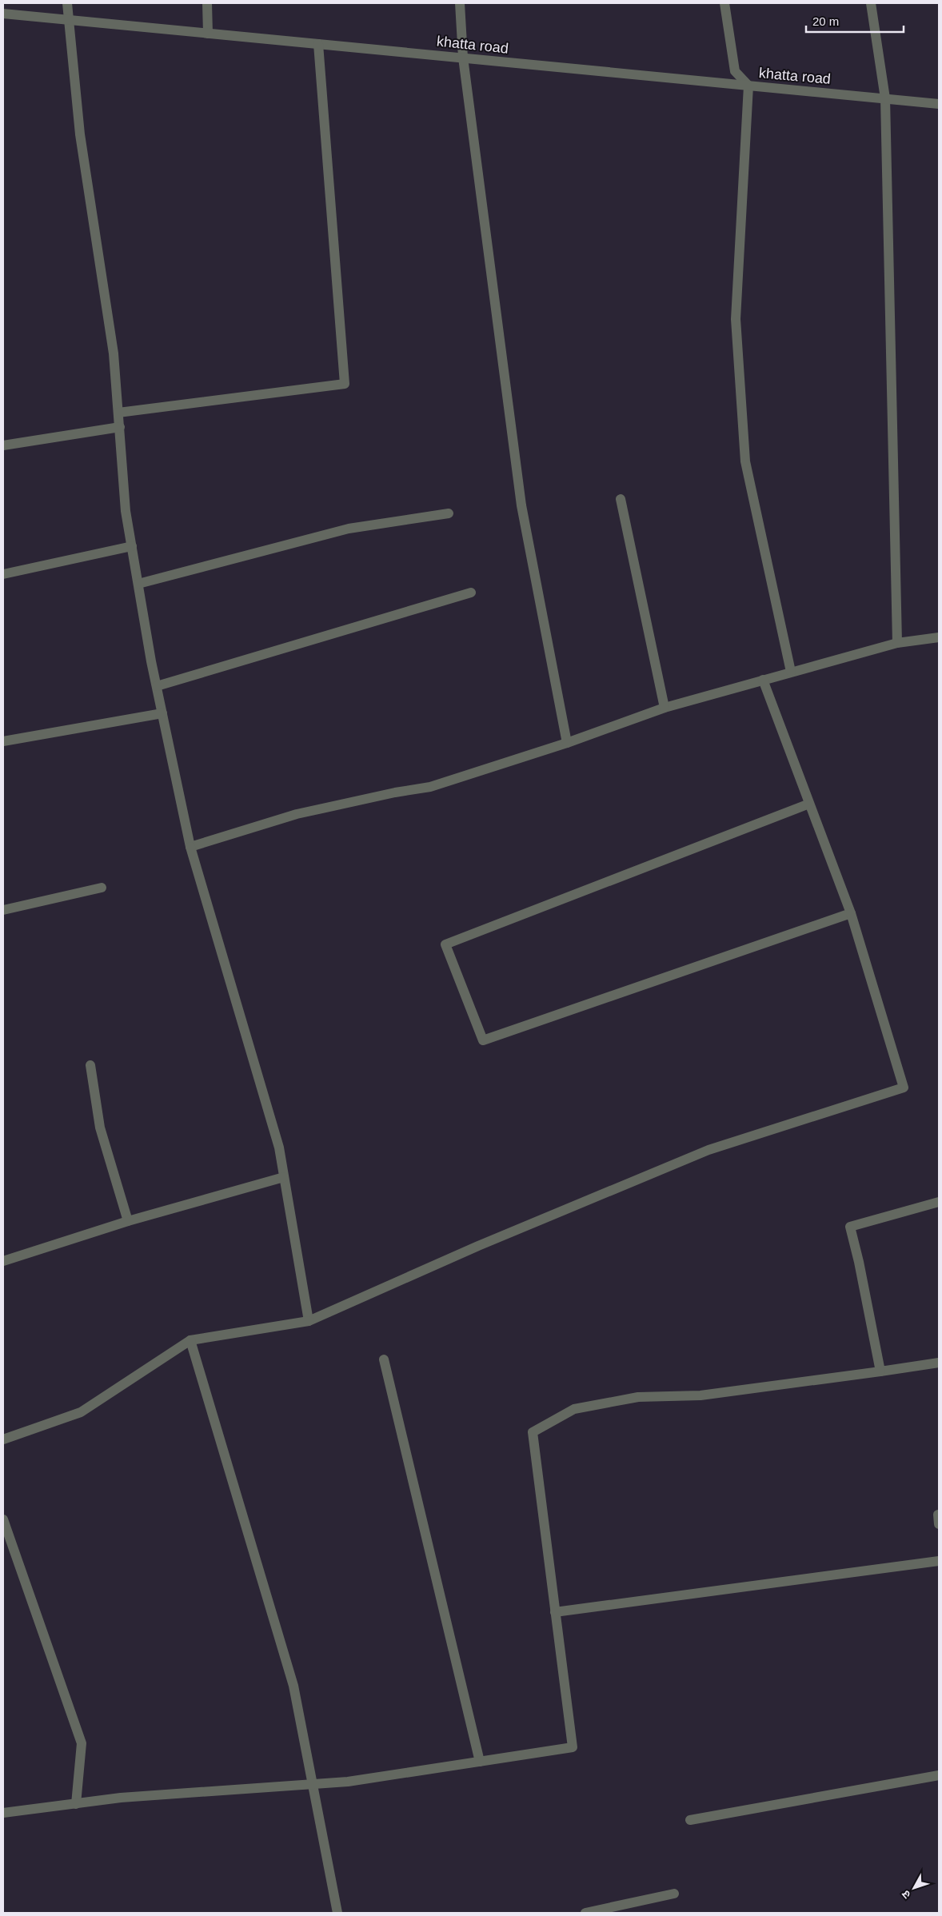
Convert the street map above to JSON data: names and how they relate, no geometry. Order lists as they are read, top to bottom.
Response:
{
  "streets": {
    "street": ["khatta road"]
  },
  "scale_bar": "20 m",
  "north": "bottom left"
}
